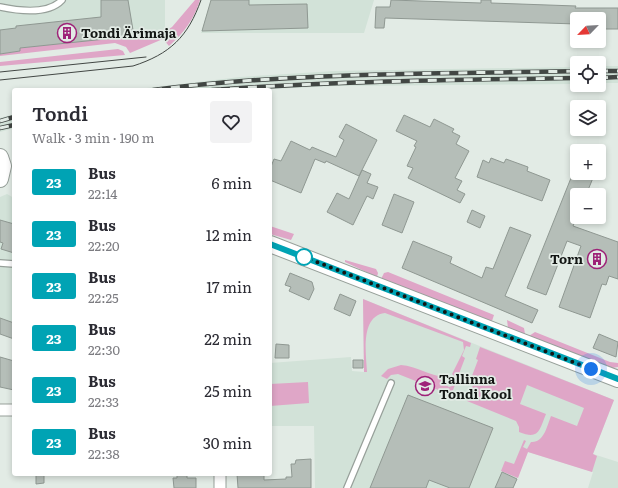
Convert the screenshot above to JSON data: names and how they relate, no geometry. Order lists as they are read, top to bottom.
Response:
{
  "places": {
    "building": ["Tondi Ärimaja", "Torn"],
    "school or university": ["Tallinna Tondi Kool"]
  },
  "lines": ["bus line 23"],
  "north": "bottom left",
  "page": {
    "map_buttons": ["+", "−"],
    "heading": ["Tondi", "Walk · 3 min · 190 m"],
    "list": [
      {
        "mark": "23",
        "name": "Bus",
        "note": "22:14",
        "value": "6 min"
      },
      {
        "mark": "23",
        "name": "Bus",
        "note": "22:20",
        "value": "12 min"
      },
      {
        "mark": "23",
        "name": "Bus",
        "note": "22:25",
        "value": "17 min"
      },
      {
        "mark": "23",
        "name": "Bus",
        "note": "22:30",
        "value": "22 min"
      },
      {
        "mark": "23",
        "name": "Bus",
        "note": "22:33",
        "value": "25 min"
      },
      {
        "mark": "23",
        "name": "Bus",
        "note": "22:38",
        "value": "30 min"
      }
    ]
  }
}
